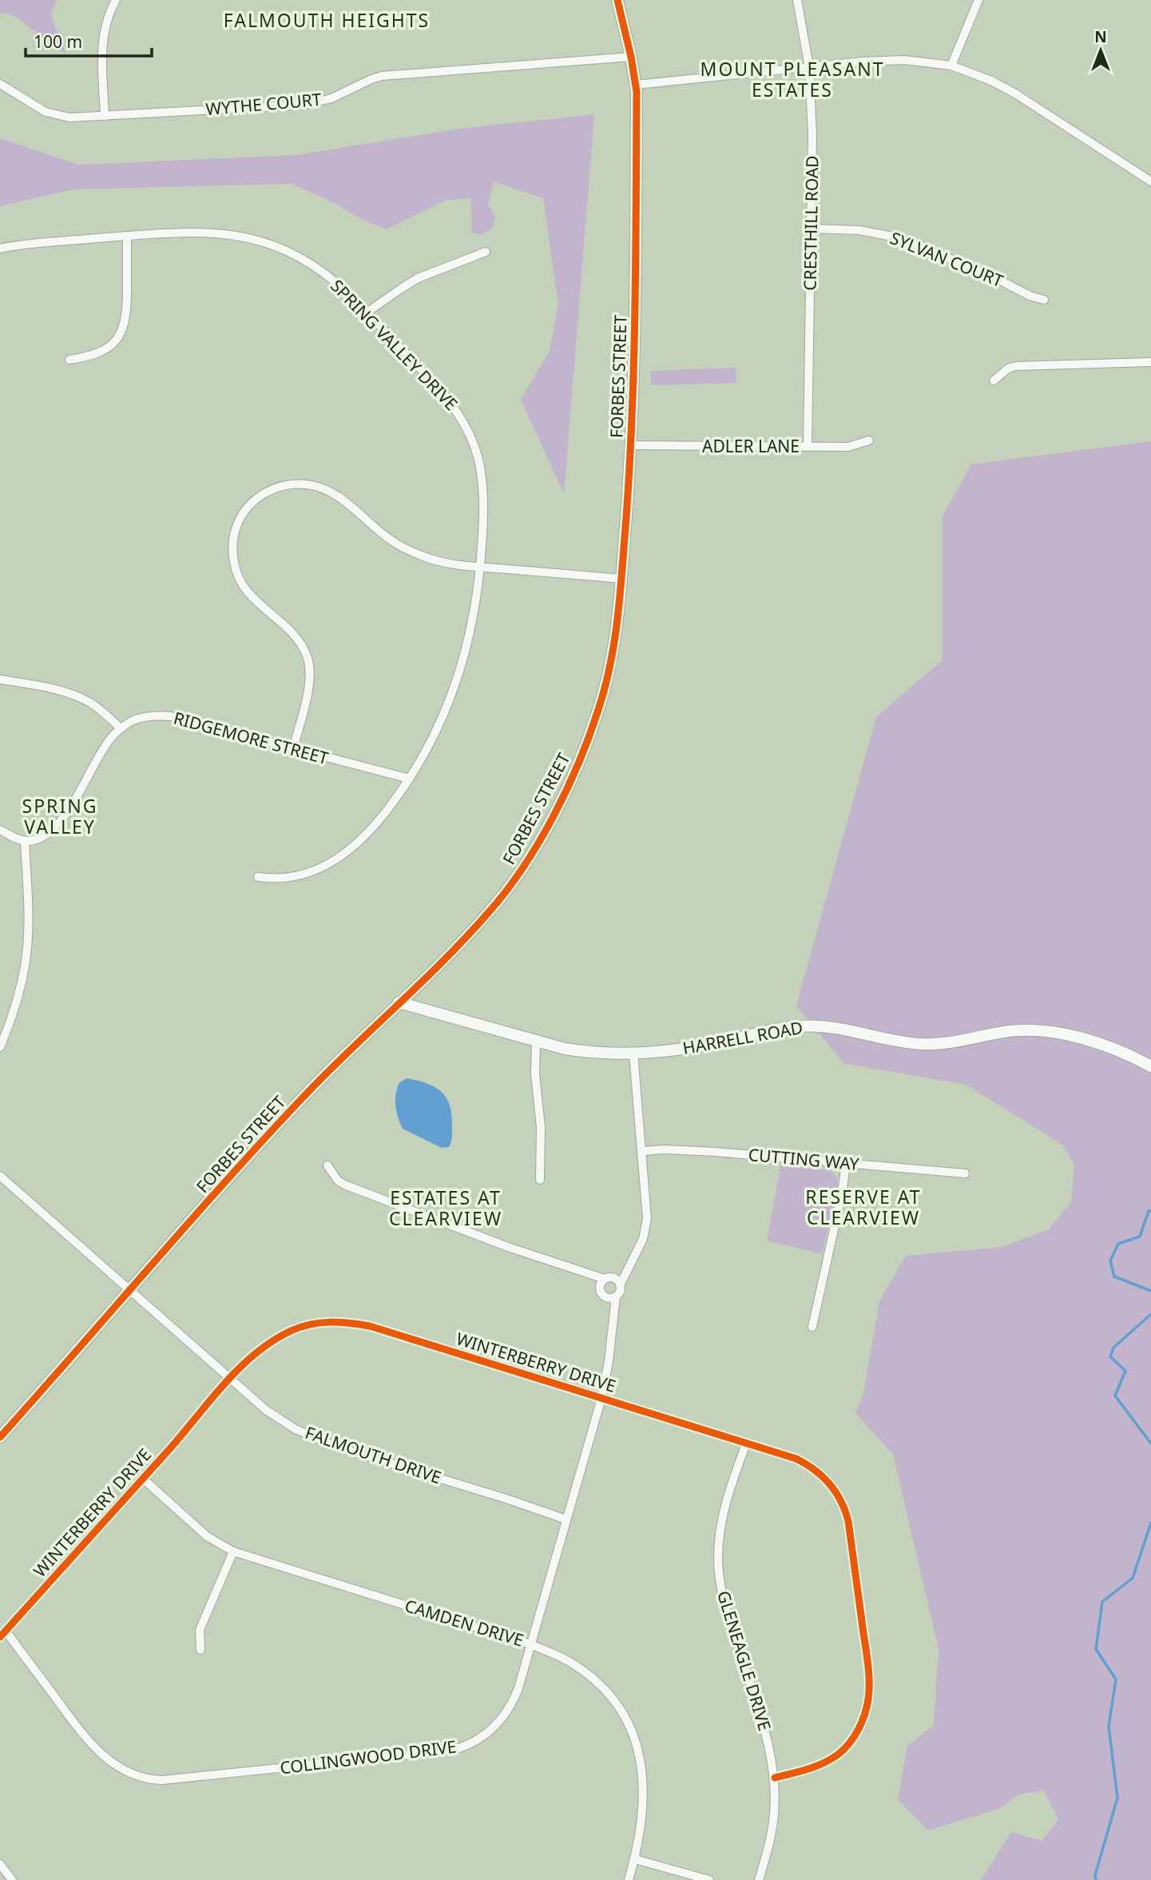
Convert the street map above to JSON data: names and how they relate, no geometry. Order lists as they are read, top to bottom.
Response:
{
  "streets": {
    "street": [
      "WYTHE COURT",
      "CRESTHILL ROAD",
      "SYLVAN COURT",
      "SPRING VALLEY DRIVE",
      "FORBES STREET",
      "ADLER LANE",
      "RIDGEMORE STREET",
      "HARRELL ROAD",
      "CUTTING WAY",
      "WINTERBERRY DRIVE",
      "FALMOUTH DRIVE",
      "CAMDEN DRIVE",
      "GLENEAGLE DRIVE",
      "COLLINGWOOD DRIVE"
    ]
  },
  "crossings": [
    ["WYTHE COURT", "FORBES STREET"],
    ["CRESTHILL ROAD", "SYLVAN COURT"],
    ["CRESTHILL ROAD", "ADLER LANE"],
    ["SPRING VALLEY DRIVE", "RIDGEMORE STREET"],
    ["FORBES STREET", "ADLER LANE"],
    ["FORBES STREET", "HARRELL ROAD"],
    ["FORBES STREET", "FALMOUTH DRIVE"],
    ["WINTERBERRY DRIVE", "FALMOUTH DRIVE"],
    ["WINTERBERRY DRIVE", "CAMDEN DRIVE"],
    ["WINTERBERRY DRIVE", "GLENEAGLE DRIVE"],
    ["WINTERBERRY DRIVE", "COLLINGWOOD DRIVE"],
    ["FALMOUTH DRIVE", "COLLINGWOOD DRIVE"],
    ["CAMDEN DRIVE", "COLLINGWOOD DRIVE"]
  ],
  "districts": [
    "FALMOUTH HEIGHTS",
    "MOUNT PLEASANT ESTATES",
    "SPRING VALLEY",
    "RESERVE AT CLEARVIEW",
    "ESTATES AT CLEARVIEW"
  ],
  "scale_bar": "100 m",
  "north": "top"
}
